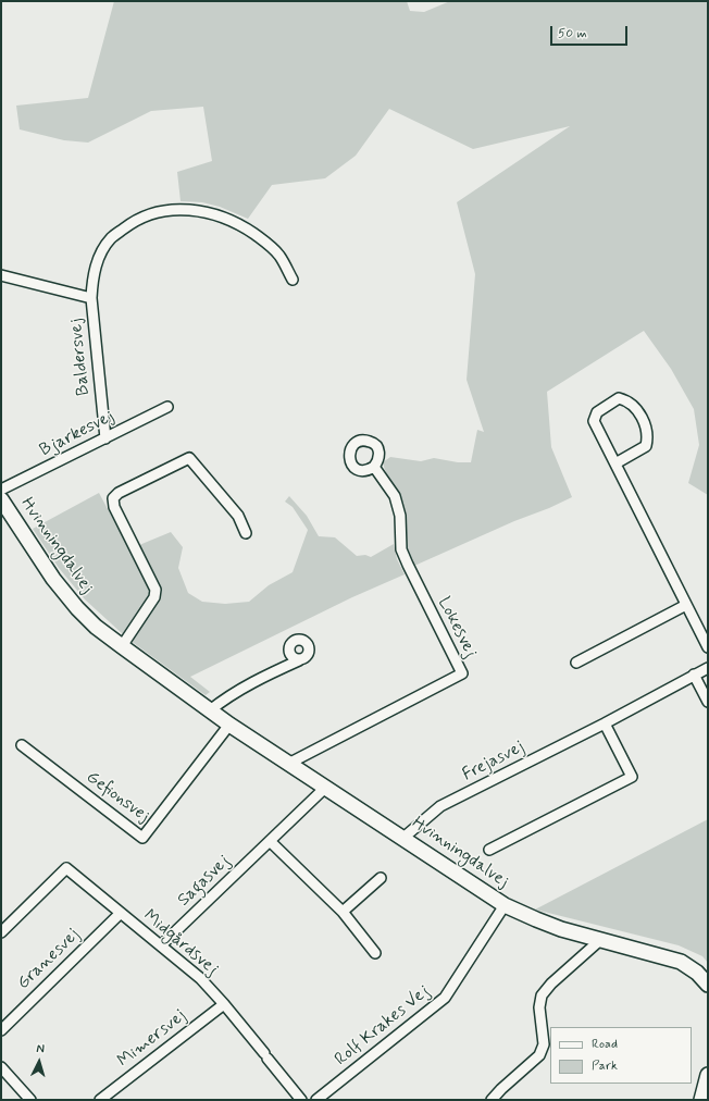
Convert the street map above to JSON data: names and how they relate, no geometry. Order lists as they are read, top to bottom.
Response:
{
  "streets": {
    "street": [
      "Baldersvej",
      "Bjarkesvej",
      "Hvinningdalvej",
      "Lokesvej",
      "Frejasvej",
      "Gefionsvej",
      "Sagasvej",
      "Midgårdsvej",
      "Granesvej",
      "Rolf Krakes Vej",
      "Mimersvej"
    ]
  },
  "crossings": [
    ["Baldersvej", "Bjarkesvej"],
    ["Hvinningdalvej", "Lokesvej"],
    ["Hvinningdalvej", "Frejasvej"],
    ["Hvinningdalvej", "Gefionsvej"],
    ["Hvinningdalvej", "Sagasvej"],
    ["Hvinningdalvej", "Rolf Krakes Vej"],
    ["Sagasvej", "Midgårdsvej"],
    ["Midgårdsvej", "Granesvej"],
    ["Midgårdsvej", "Mimersvej"]
  ],
  "legend": ["Road", "Park"],
  "scale_bar": "50 m",
  "north": "top"
}
